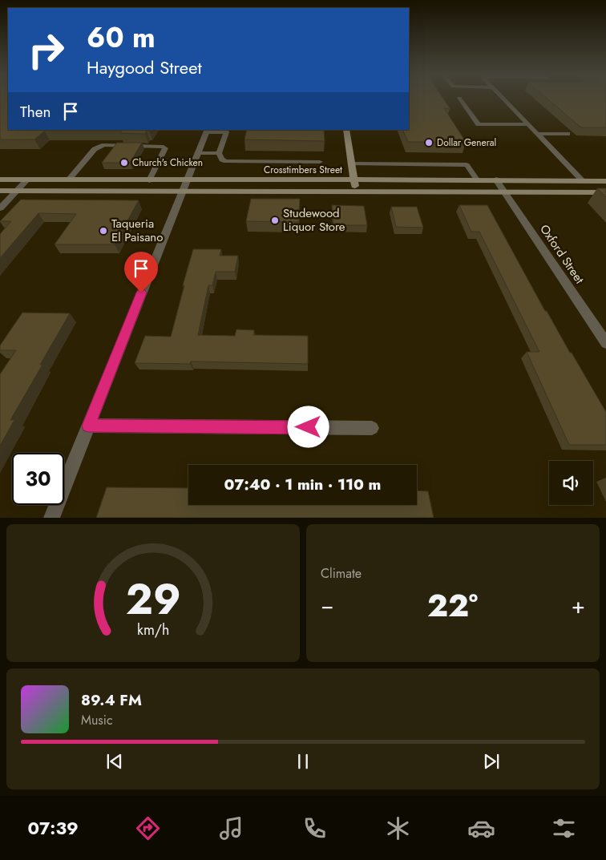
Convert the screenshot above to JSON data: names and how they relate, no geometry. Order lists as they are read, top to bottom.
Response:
{
  "streets": {
    "main road": ["Crosstimbers Street"],
    "street": ["Oxford Street"]
  },
  "crossings": [
    ["Crosstimbers Street", "Oxford Street"]
  ],
  "places": [
    "Dollar General",
    "Church's Chicken",
    "Studewood Liquor Store",
    "Taqueria El Paisano"
  ],
  "page": {
    "turn": ["60 m", "Haygood Street"],
    "then": "Then",
    "limit": "30",
    "trip": "07:40 · 1 min · 110 m",
    "tile": "Climate",
    "heat": ["−", "22°", "+"],
    "song": ["89.4 FM", "Music"],
    "tabs": "07:39",
    "gauge": ["29", "km/h"]
  }
}
